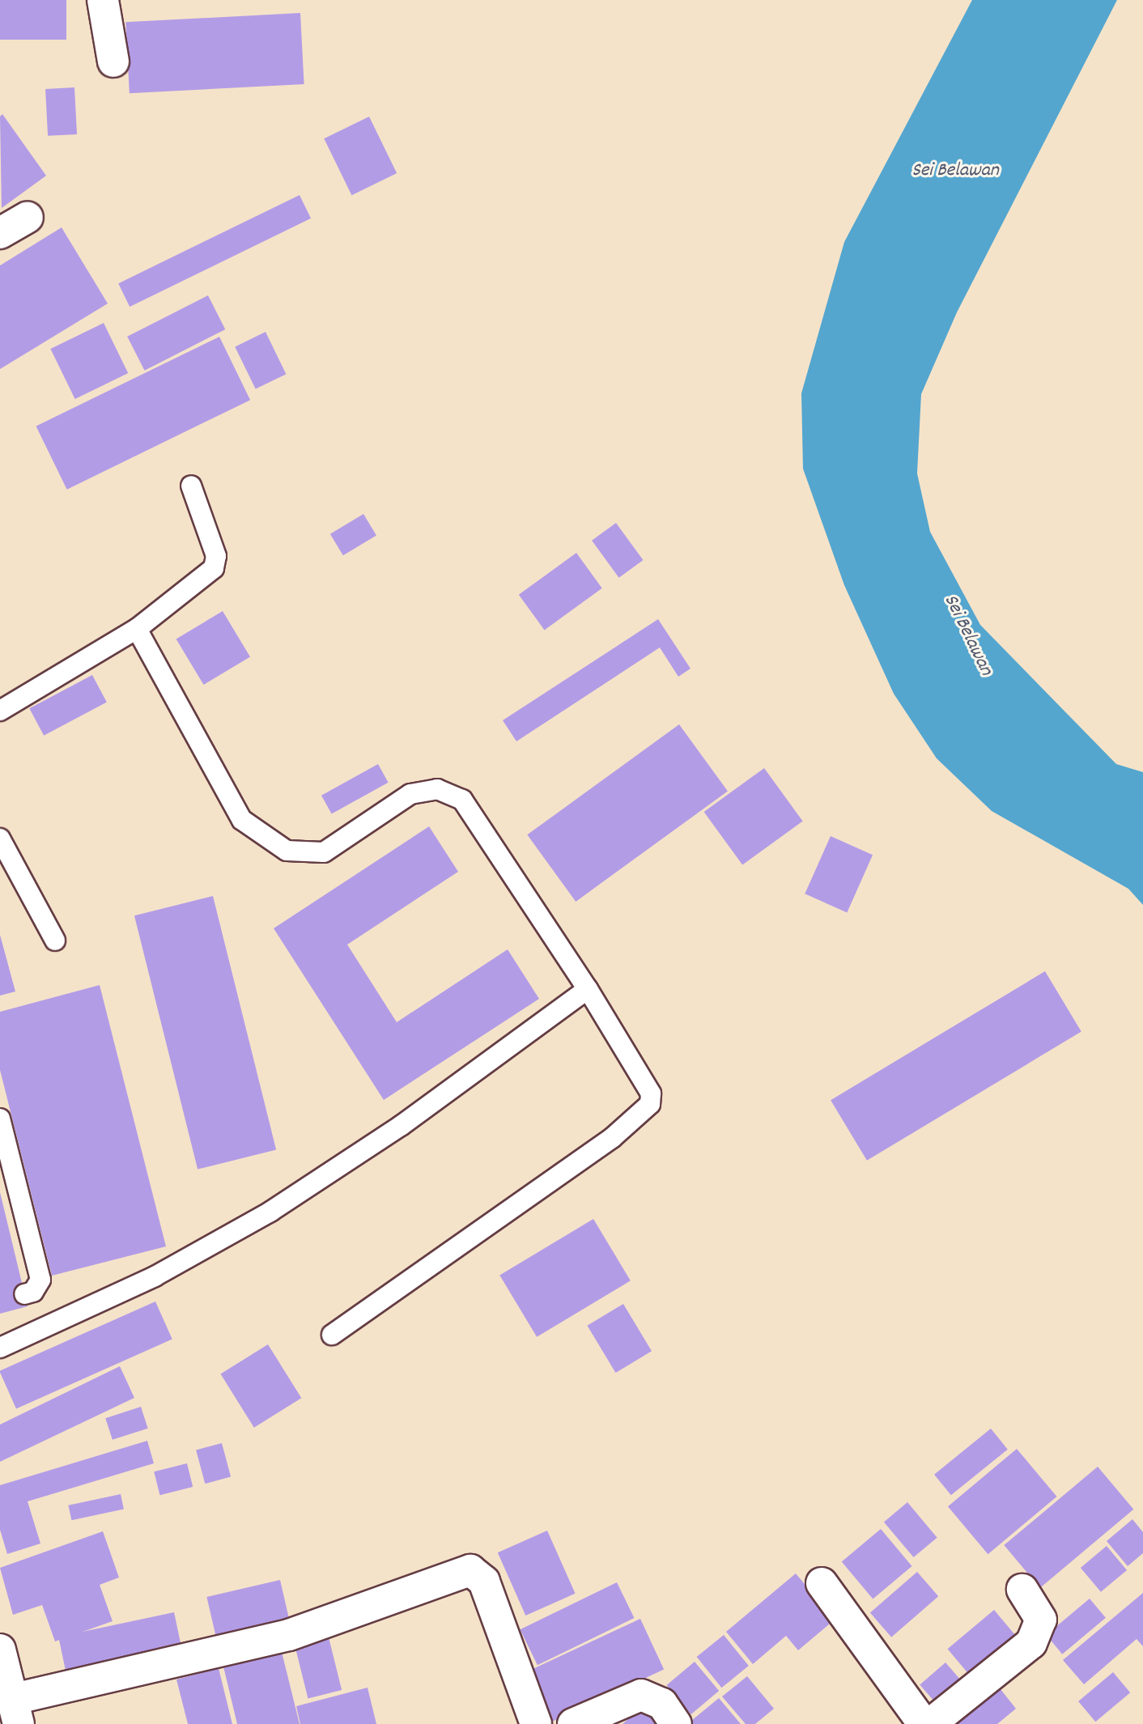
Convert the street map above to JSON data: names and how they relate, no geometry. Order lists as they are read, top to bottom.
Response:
{
  "water": ["Sei Belawan"]
}
